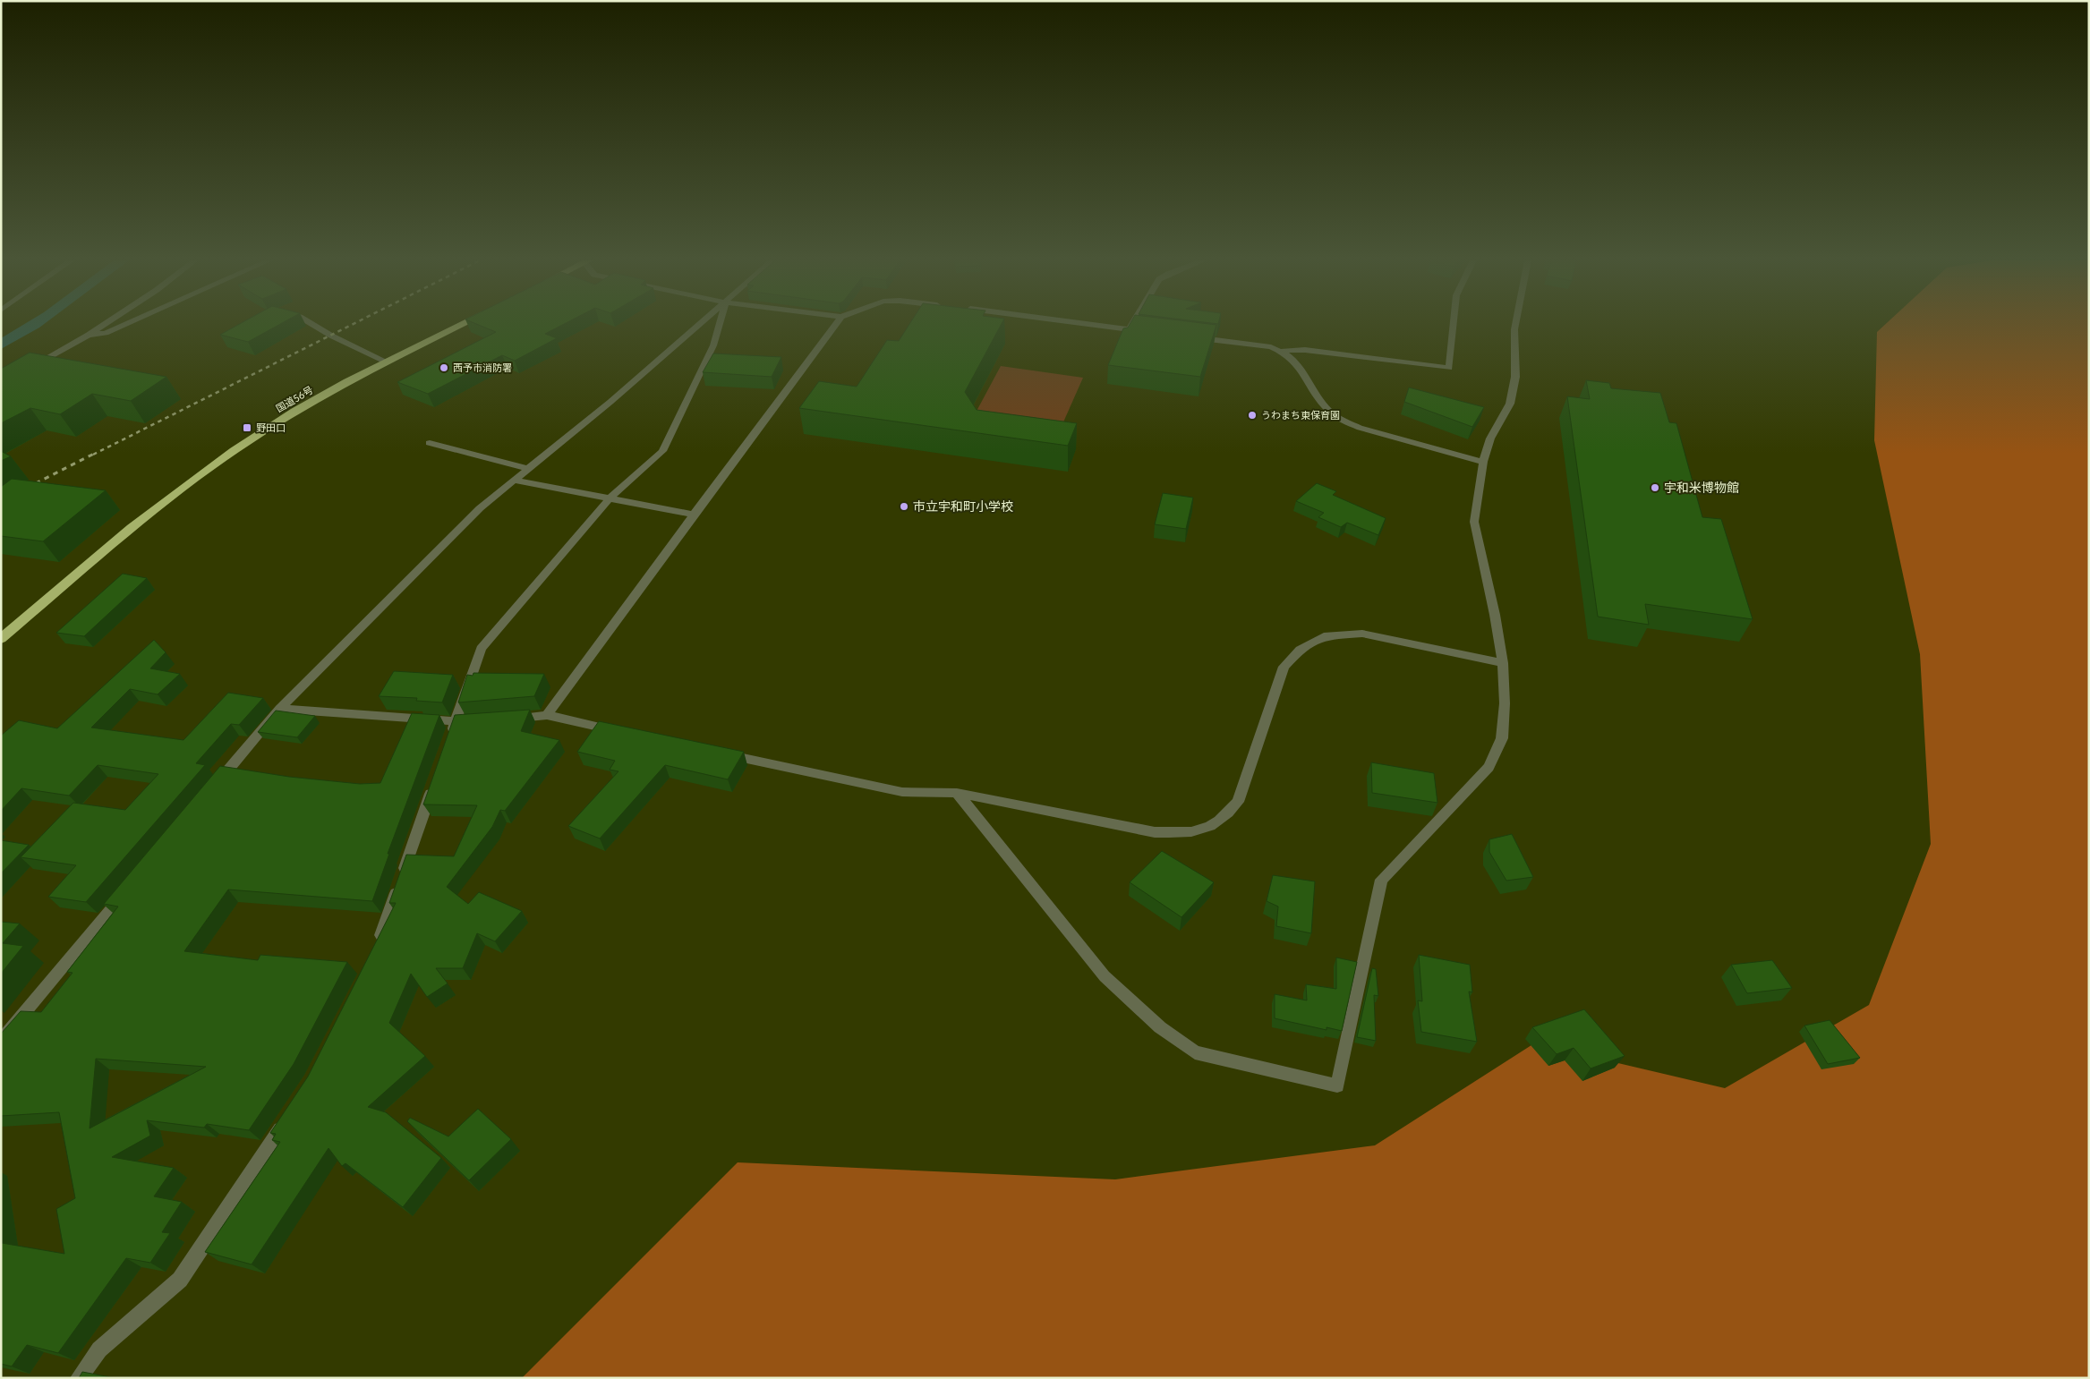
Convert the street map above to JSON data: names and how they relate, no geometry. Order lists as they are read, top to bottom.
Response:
{
  "streets": {
    "highway": ["国道56号"]
  },
  "places": {
    "other": [
      "西予市消防署",
      "うわまち東保育園",
      "宇和米博物館",
      "市立宇和町小学校"
    ],
    "transit": ["野田口"]
  }
}
